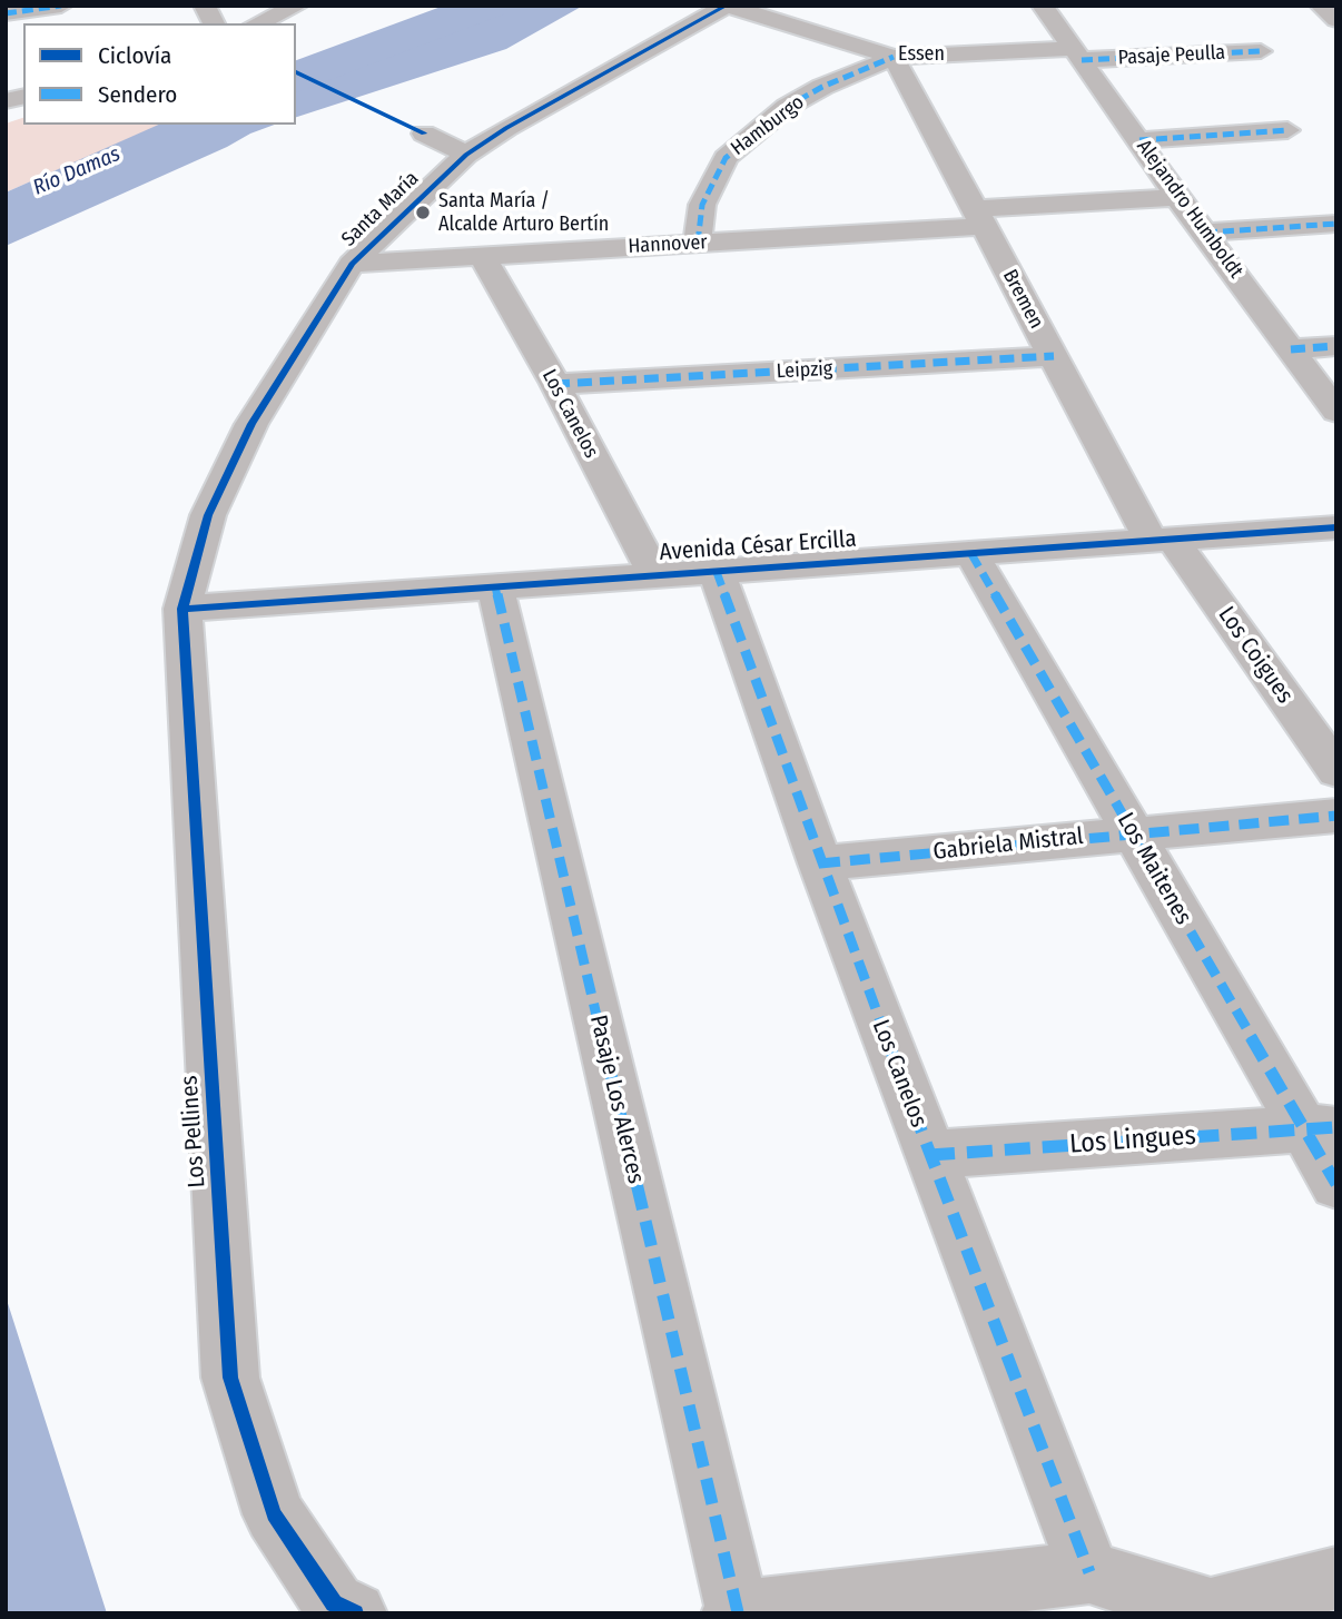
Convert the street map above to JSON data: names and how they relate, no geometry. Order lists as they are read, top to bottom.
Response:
{
  "streets": {
    "street": [
      "Essen",
      "Pasaje Peulla",
      "Hamburgo",
      "Santa María",
      "Alejandro Humboldt",
      "Hannover",
      "Bremen",
      "Leipzig",
      "Los Canelos",
      "Avenida César Ercilla",
      "Los Coigues",
      "Gabriela Mistral",
      "Los Maitenes",
      "Pasaje Los Alerces",
      "Los Pellines",
      "Los Lingues"
    ]
  },
  "crossings": [
    ["Essen", "Pasaje Peulla"],
    ["Essen", "Hamburgo"],
    ["Essen", "Santa María"],
    ["Essen", "Alejandro Humboldt"],
    ["Essen", "Bremen"],
    ["Pasaje Peulla", "Alejandro Humboldt"],
    ["Hamburgo", "Hannover"],
    ["Hamburgo", "Bremen"],
    ["Santa María", "Hannover"],
    ["Santa María", "Avenida César Ercilla"],
    ["Santa María", "Los Pellines"],
    ["Alejandro Humboldt", "Hannover"],
    ["Hannover", "Bremen"],
    ["Hannover", "Los Canelos"],
    ["Bremen", "Leipzig"],
    ["Bremen", "Avenida César Ercilla"],
    ["Bremen", "Los Coigues"],
    ["Leipzig", "Los Canelos"],
    ["Los Canelos", "Avenida César Ercilla"],
    ["Los Canelos", "Gabriela Mistral"],
    ["Los Canelos", "Los Lingues"],
    ["Avenida César Ercilla", "Los Coigues"],
    ["Avenida César Ercilla", "Los Maitenes"],
    ["Avenida César Ercilla", "Pasaje Los Alerces"],
    ["Avenida César Ercilla", "Los Pellines"],
    ["Gabriela Mistral", "Los Maitenes"],
    ["Los Maitenes", "Los Lingues"]
  ],
  "water": ["Río Damas"],
  "places": ["Santa María / Alcalde Arturo Bertín"],
  "legend": ["Ciclovía", "Sendero"]
}
